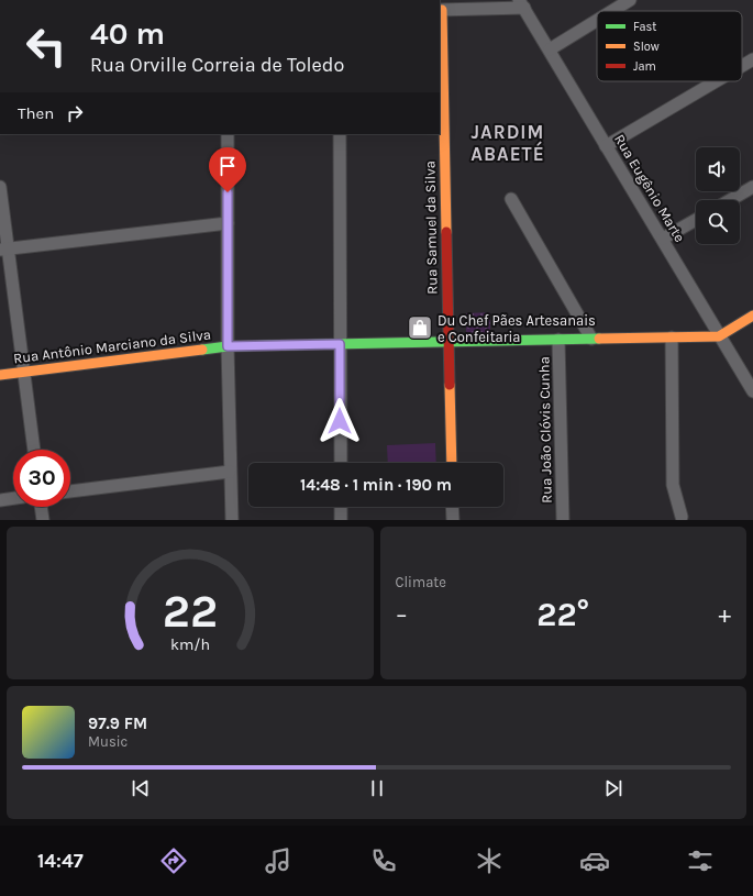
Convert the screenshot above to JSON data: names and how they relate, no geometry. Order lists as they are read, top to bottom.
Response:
{
  "streets": {
    "street": [
      "Rua Eugênio Marte",
      "Rua Samuel da Silva",
      "Rua Antônio Marciano da Silva",
      "Rua João Clóvis Cunha"
    ]
  },
  "crossings": [
    ["Rua Eugênio Marte", "Rua Antônio Marciano da Silva"],
    ["Rua Samuel da Silva", "Rua Antônio Marciano da Silva"],
    ["Rua Antônio Marciano da Silva", "Rua João Clóvis Cunha"]
  ],
  "districts": ["JARDIM ABAETÉ"],
  "places": {
    "shop": ["Du Chef Pães Artesanais e Confeitaria"]
  },
  "legend": ["Fast", "Slow", "Jam"],
  "page": {
    "turn": ["40 m", "Rua Orville Correia de Toledo"],
    "then": "Then",
    "limit": "30",
    "trip": "14:48 · 1 min · 190 m",
    "tile": "Climate",
    "heat": ["−", "22°", "+"],
    "song": ["97.9 FM", "Music"],
    "tabs": "14:47",
    "gauge": ["22", "km/h"]
  }
}
